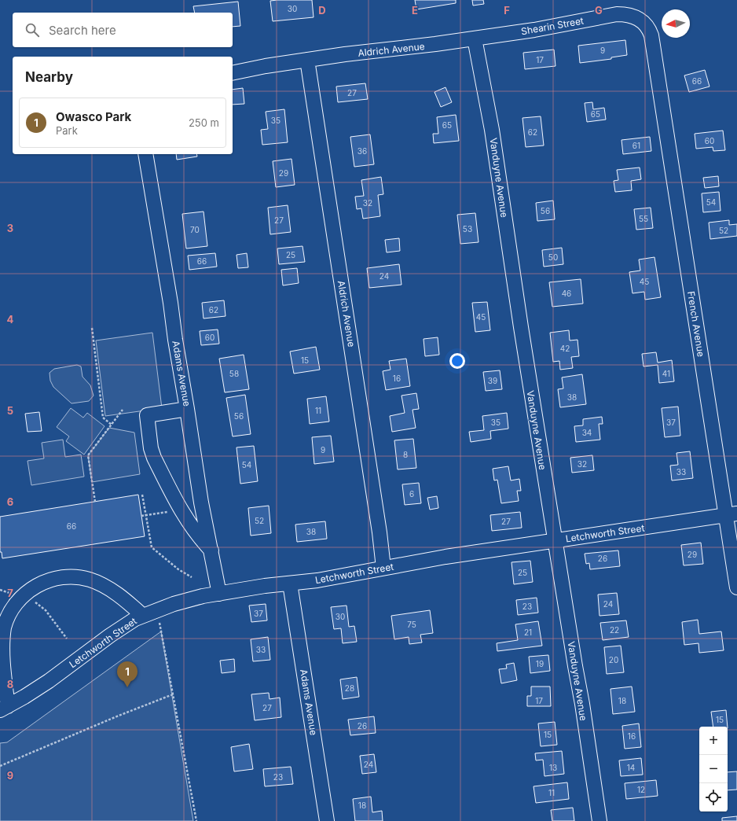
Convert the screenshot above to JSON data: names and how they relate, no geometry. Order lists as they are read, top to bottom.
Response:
{
  "streets": {
    "street": [
      "Shearin Street",
      "Aldrich Avenue",
      "Vanduyne Avenue",
      "French Avenue",
      "Adams Avenue",
      "Letchworth Street"
    ]
  },
  "crossings": [
    ["Shearin Street", "Aldrich Avenue"],
    ["Shearin Street", "Vanduyne Avenue"],
    ["Shearin Street", "French Avenue"],
    ["Aldrich Avenue", "Vanduyne Avenue"],
    ["Aldrich Avenue", "Letchworth Street"],
    ["Vanduyne Avenue", "Letchworth Street"],
    ["French Avenue", "Letchworth Street"],
    ["Adams Avenue", "Letchworth Street"]
  ],
  "house_numbers": [
    "30",
    "9",
    "17",
    "66",
    "27",
    "65",
    "35",
    "65",
    "62",
    "60",
    "61",
    "36",
    "29",
    "54",
    "32",
    "56",
    "55",
    "27",
    "53",
    "70",
    "52",
    "25",
    "50",
    "66",
    "24",
    "45",
    "46",
    "62",
    "45",
    "60",
    "42",
    "15",
    "58",
    "41",
    "16",
    "39",
    "38",
    "11",
    "56",
    "35",
    "37",
    "34",
    "9",
    "8",
    "32",
    "54",
    "33",
    "6",
    "52",
    "27",
    "66",
    "38",
    "29",
    "26",
    "25",
    "24",
    "23",
    "37",
    "30",
    "75",
    "22",
    "21",
    "33",
    "20",
    "19",
    "28",
    "17",
    "18",
    "27",
    "15",
    "26",
    "15",
    "16",
    "24",
    "13",
    "14",
    "23",
    "12",
    "11",
    "18"
  ],
  "north": "left",
  "page": {
    "search": "Search here",
    "heading": "Nearby",
    "list": [
      {
        "mark": "1",
        "name": "Owasco Park",
        "note": "Park",
        "value": "250 m"
      }
    ],
    "pins": "1",
    "map_buttons": ["+", "−"]
  },
  "grid": {
    "columns": [
      "D",
      "E",
      "F",
      "G"
    ],
    "rows": [
      "3",
      "4",
      "5",
      "6",
      "7",
      "8",
      "9"
    ]
  }
}
